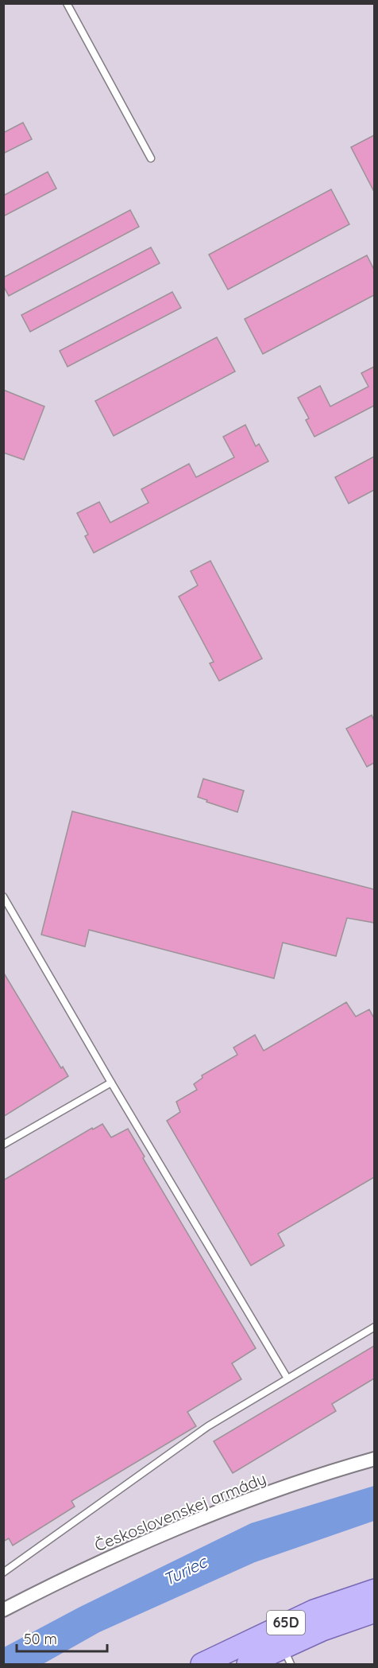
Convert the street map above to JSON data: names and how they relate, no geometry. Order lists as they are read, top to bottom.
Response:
{
  "streets": {
    "main road": ["65D"],
    "street": ["Československej armády"]
  },
  "water": ["Turiec"],
  "scale_bar": "50 m"
}
